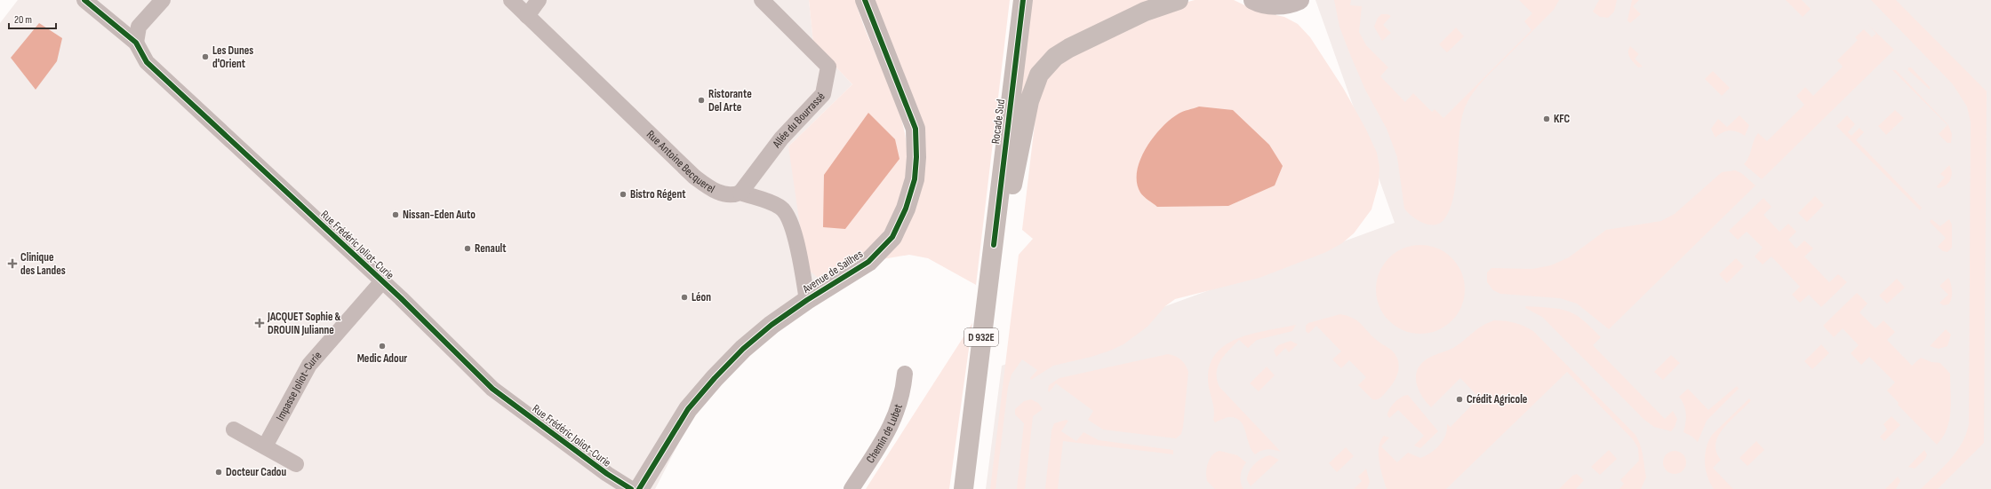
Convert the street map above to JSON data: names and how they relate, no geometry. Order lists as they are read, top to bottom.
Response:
{
  "streets": {
    "main road": ["Rocade Sud", "D 932E"],
    "street": [
      "Allée du Bourrassé",
      "Rue Antoine Becquerel",
      "Rue Frédéric Joliot-Curie",
      "Avenue de Sailhes",
      "Impasse Joliot-Curie",
      "Chemin de Lubet"
    ]
  },
  "crossings": [
    ["Allée du Bourrassé", "Rue Antoine Becquerel"],
    ["Rue Antoine Becquerel", "Avenue de Sailhes"],
    ["Rue Frédéric Joliot-Curie", "Impasse Joliot-Curie"]
  ],
  "places": {
    "other": [
      "Les Dunes d'Orient",
      "Ristorante Del Arte",
      "KFC",
      "Bistro Régent",
      "Nissan-Eden Auto",
      "Renault",
      "Léon",
      "Medic Adour",
      "Crédit Agricole",
      "Docteur Cadou"
    ],
    "health": ["Clinique des Landes", "JACQUET Sophie & DROUIN Julianne"]
  },
  "scale_bar": "20 m"
}
